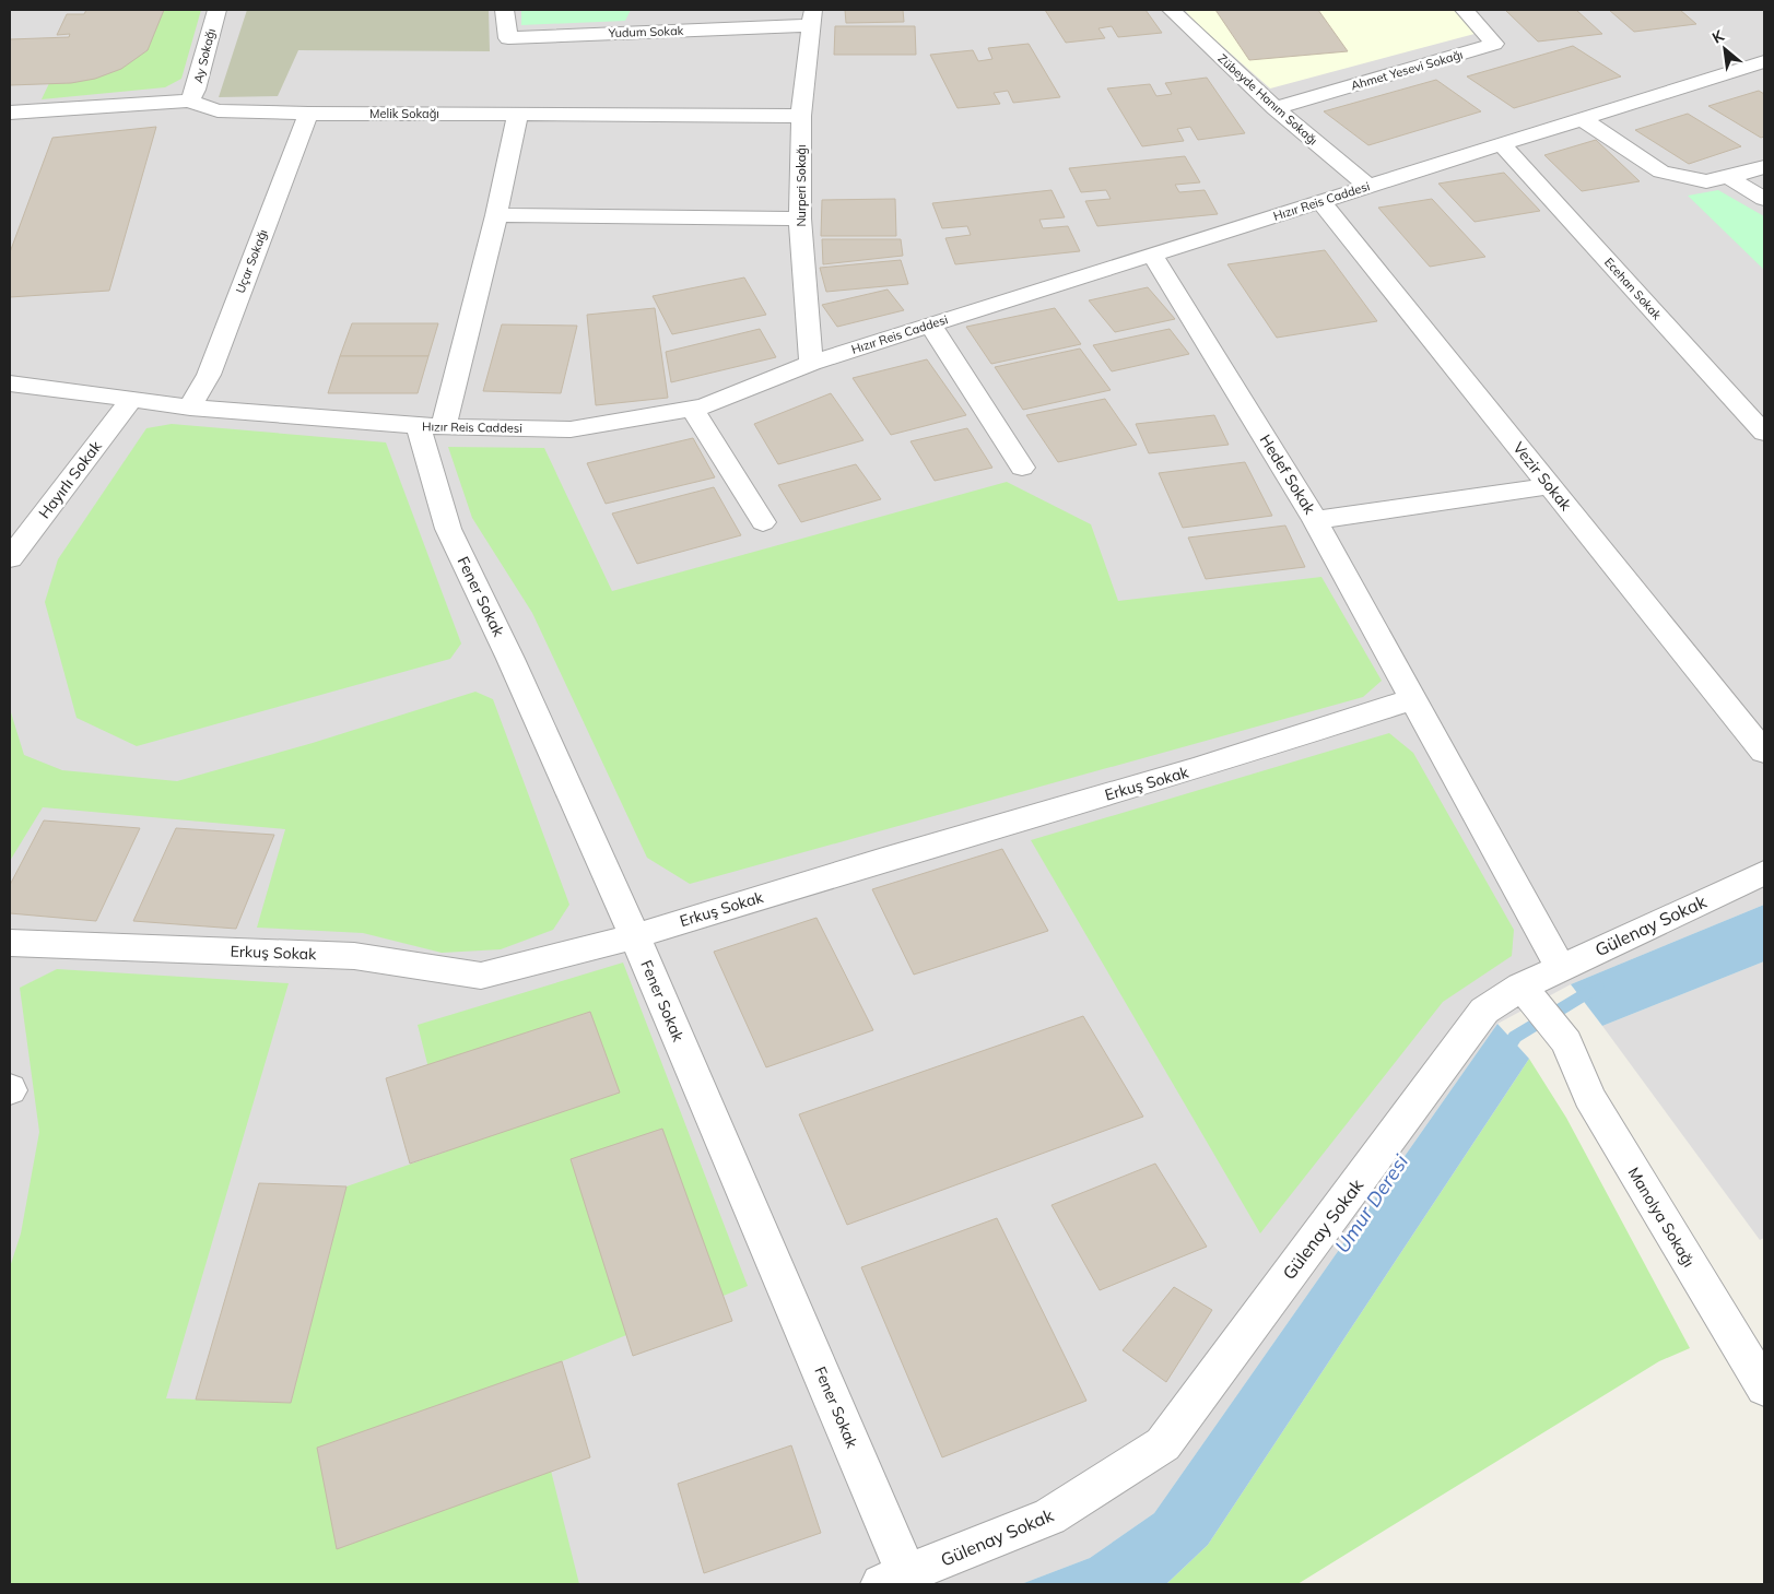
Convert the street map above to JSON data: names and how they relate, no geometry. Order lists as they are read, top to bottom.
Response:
{
  "streets": {
    "street": [
      "Yudum Sokak",
      "Ay Sokağı",
      "Ahmet Yesevi Sokağı",
      "Zübeyde Hanım Sokağı",
      "Melik Sokağı",
      "Nurperi Sokağı",
      "Hızır Reis Caddesi",
      "Uçar Sokağı",
      "Ecehan Sokak",
      "Hedef Sokak",
      "Vezir Sokak",
      "Hayırlı Sokak",
      "Fener Sokak",
      "Erkuş Sokak",
      "Gülenay Sokak",
      "Manolya Sokağı"
    ]
  },
  "crossings": [
    ["Yudum Sokak", "Nurperi Sokağı"],
    ["Ay Sokağı", "Melik Sokağı"],
    ["Ahmet Yesevi Sokağı", "Zübeyde Hanım Sokağı"],
    ["Zübeyde Hanım Sokağı", "Hızır Reis Caddesi"],
    ["Melik Sokağı", "Nurperi Sokağı"],
    ["Melik Sokağı", "Uçar Sokağı"],
    ["Nurperi Sokağı", "Hızır Reis Caddesi"],
    ["Hızır Reis Caddesi", "Uçar Sokağı"],
    ["Hızır Reis Caddesi", "Ecehan Sokak"],
    ["Hızır Reis Caddesi", "Hedef Sokak"],
    ["Hızır Reis Caddesi", "Vezir Sokak"],
    ["Hızır Reis Caddesi", "Hayırlı Sokak"],
    ["Hızır Reis Caddesi", "Fener Sokak"],
    ["Hedef Sokak", "Vezir Sokak"],
    ["Fener Sokak", "Erkuş Sokak"],
    ["Fener Sokak", "Gülenay Sokak"],
    ["Gülenay Sokak", "Manolya Sokağı"]
  ],
  "water": ["Umur Deresi"],
  "north": "top left"
}
